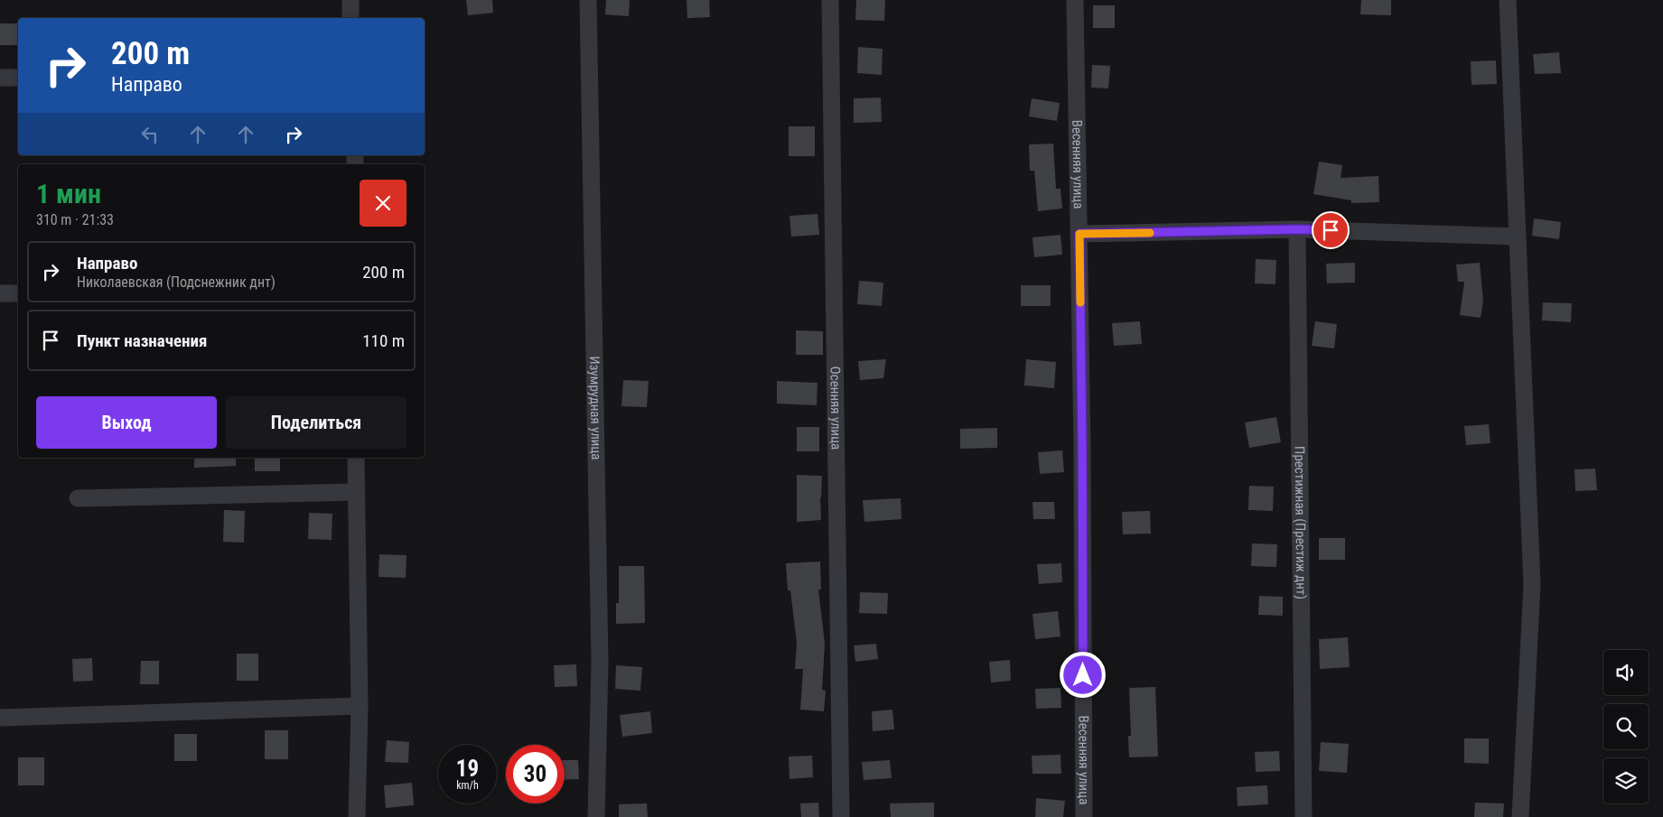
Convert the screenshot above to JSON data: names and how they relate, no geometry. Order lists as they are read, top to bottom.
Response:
{
  "streets": {
    "street": [
      "Весенняя улица",
      "Осенняя улица",
      "Изумрудная улица",
      "Престижная (Престиж днт)"
    ]
  },
  "page": {
    "turn": ["200 m", "Направо"],
    "heading": ["1 мин", "310 m · 21:33"],
    "list": [
      {
        "name": "Направо",
        "note": "Николаевская (Подснежник днт)",
        "value": "200 m"
      },
      {
        "name": "Пункт назначения",
        "value": "110 m"
      }
    ],
    "buttons": ["Выход", "Поделиться"],
    "speed": "19 km/h",
    "limit": "30"
  }
}
